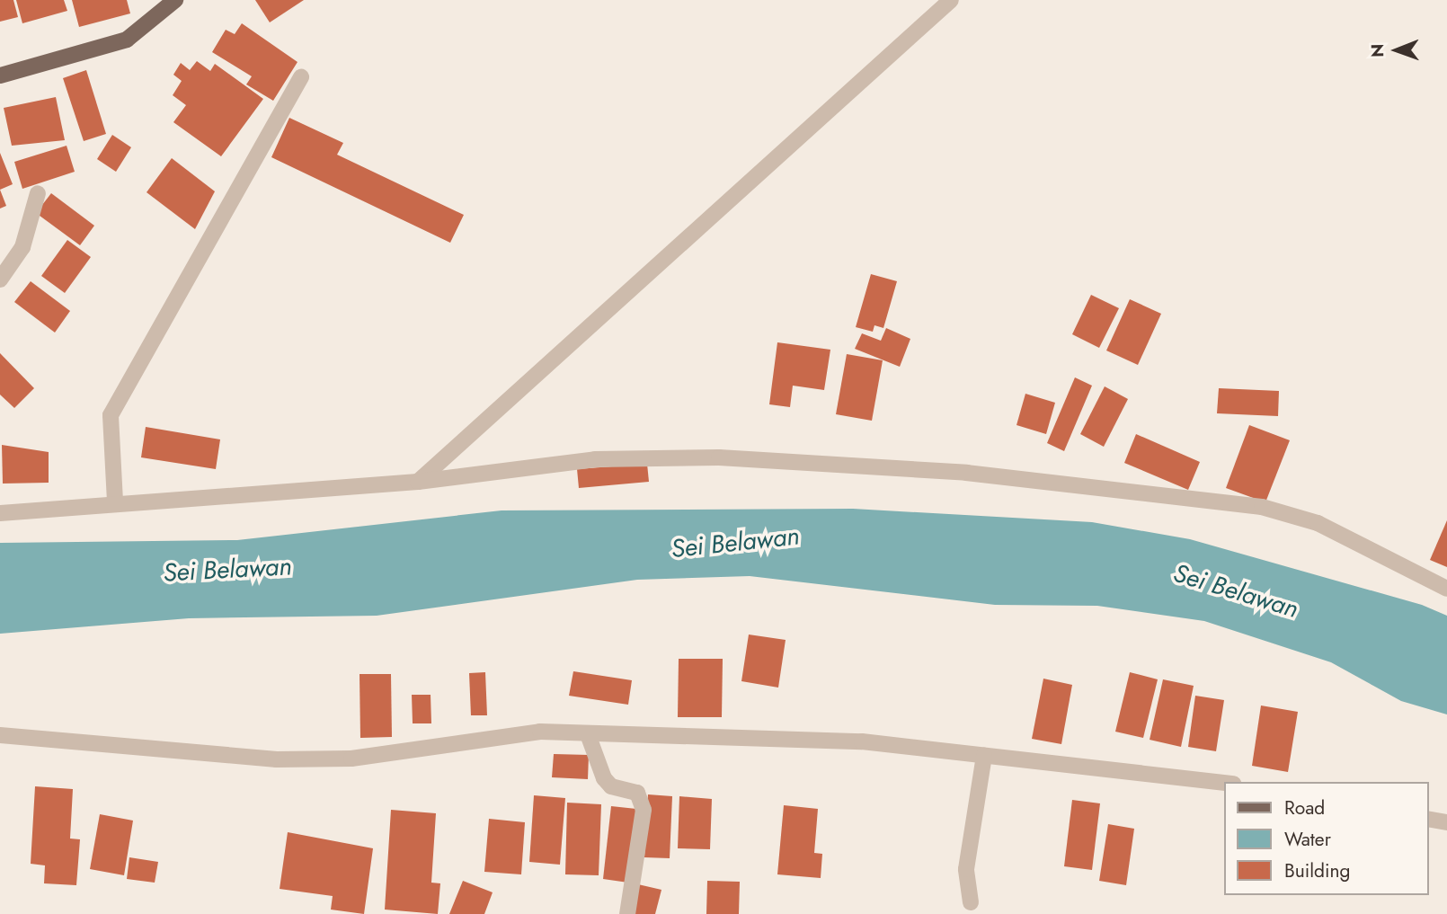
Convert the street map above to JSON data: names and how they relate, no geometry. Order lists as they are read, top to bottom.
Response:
{
  "water": ["Sei Belawan"],
  "legend": ["Road", "Water", "Building"],
  "north": "left"
}
